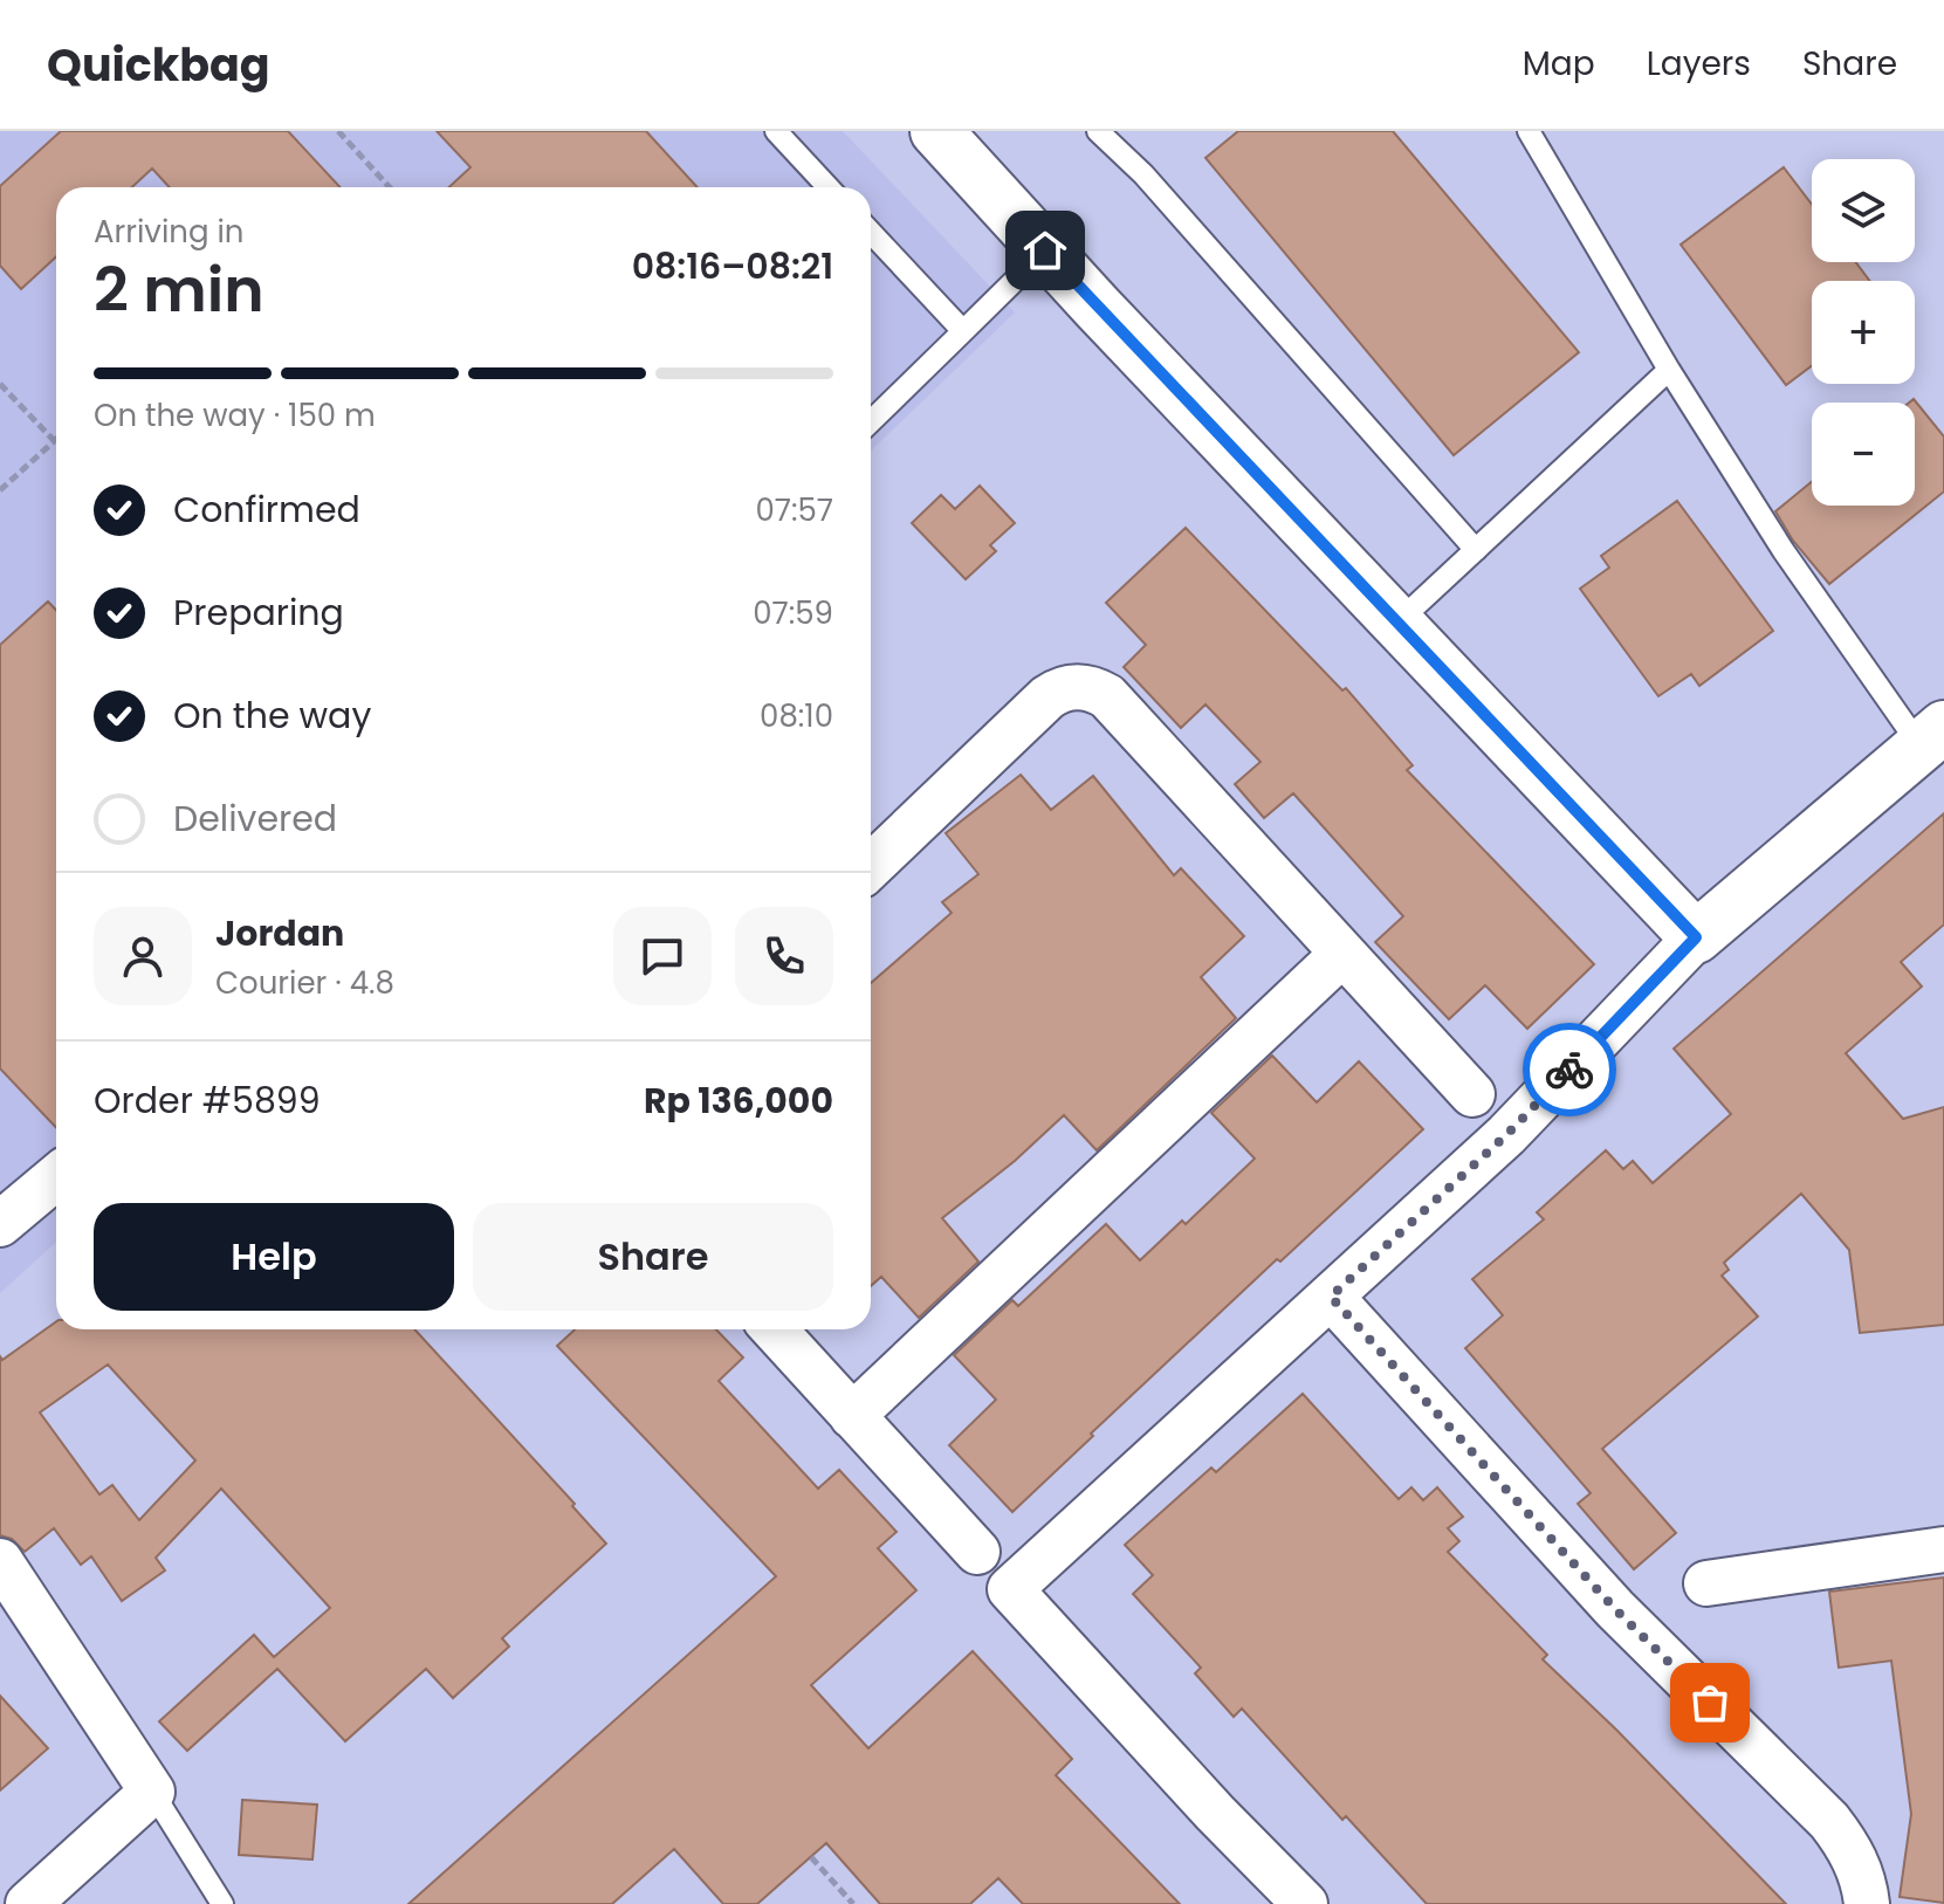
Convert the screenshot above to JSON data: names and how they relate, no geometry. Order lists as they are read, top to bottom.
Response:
{
  "page": {
    "header": "Quickbag",
    "nav": ["Map", "Layers", "Share"],
    "map_buttons": ["+", "−"],
    "heading": ["2 min", "Arriving in", "08:16–08:21"],
    "panel": [
      "Jordan",
      "Courier · 4.8",
      "Order #5899",
      "Rp 136,000"
    ],
    "bar": "On the way · 150 m",
    "list": [
      ["Confirmed", "07:57"],
      ["Preparing", "07:59"],
      ["On the way", "08:10"],
      "Delivered"
    ],
    "buttons": ["Help", "Share"]
  }
}
